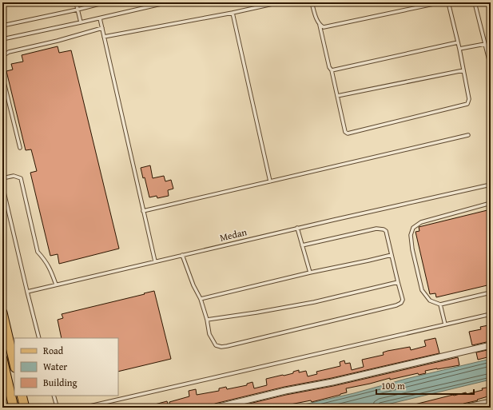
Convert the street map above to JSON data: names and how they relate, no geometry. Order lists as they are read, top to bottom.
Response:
{
  "streets": {
    "lane": ["Medan"]
  },
  "legend": ["Road", "Water", "Building"],
  "scale_bar": "100 m"
}
